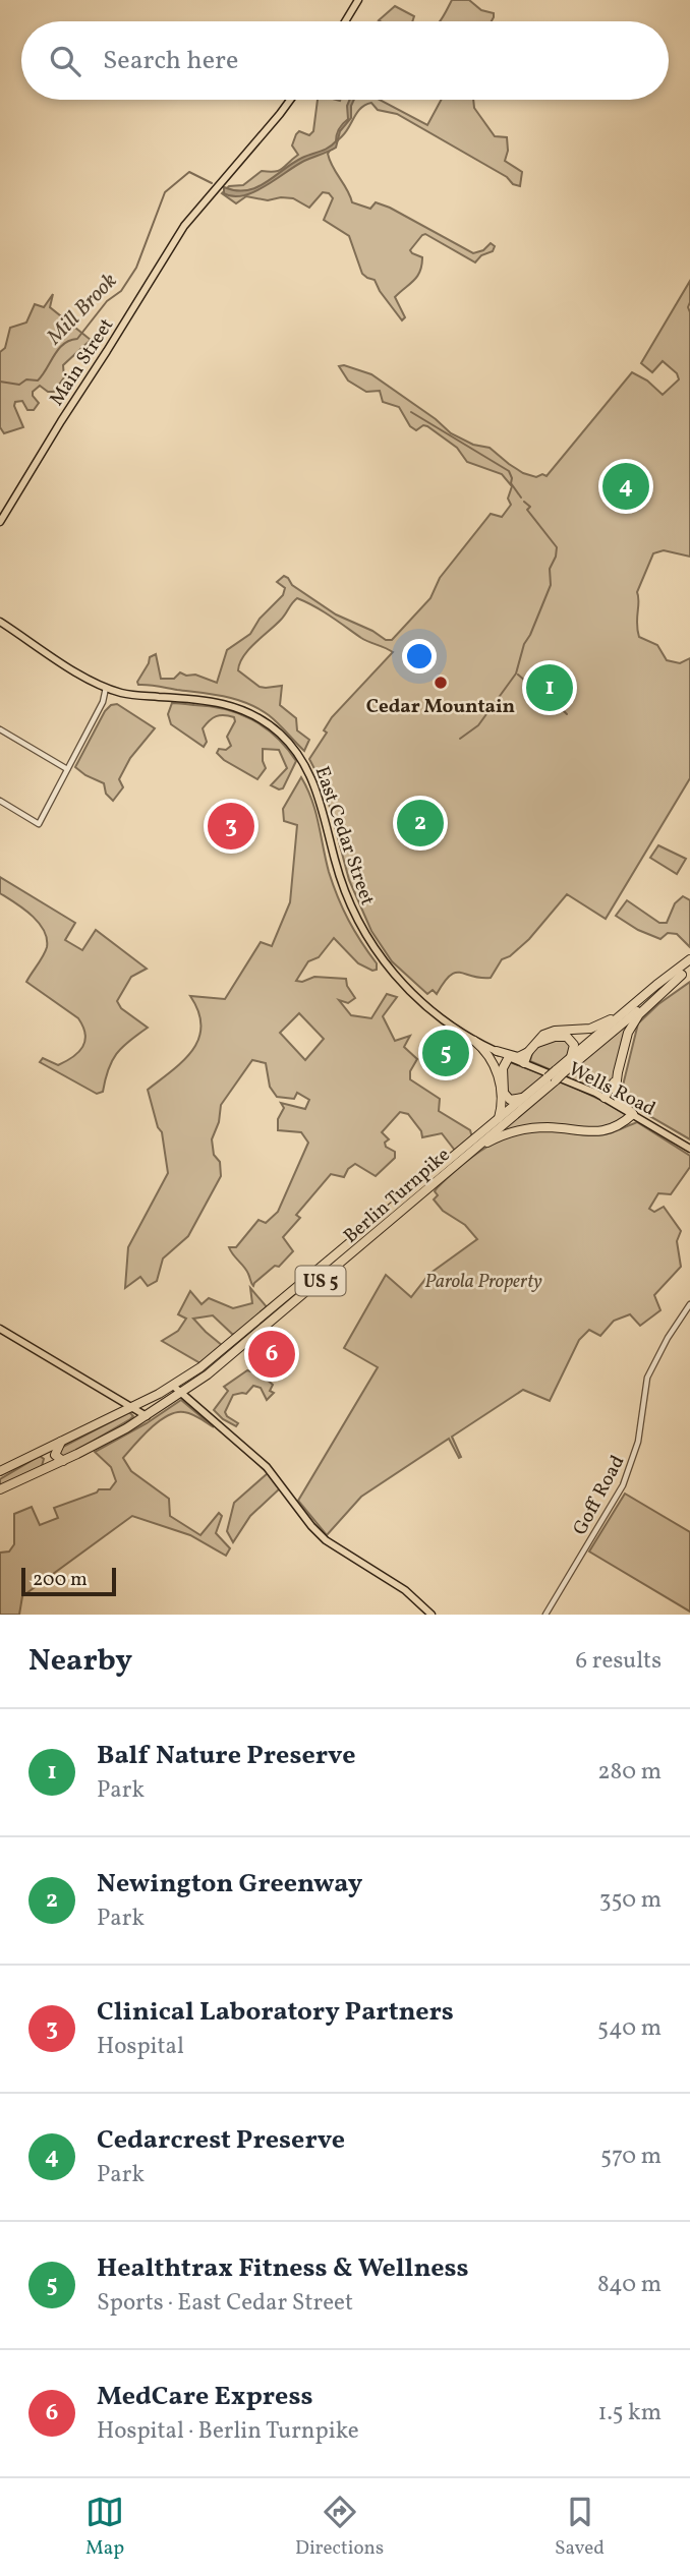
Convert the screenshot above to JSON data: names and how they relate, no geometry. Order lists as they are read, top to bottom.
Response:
{
  "streets": {
    "highway": ["Berlin Turnpike", "US 5"],
    "main road": ["Main Street", "East Cedar Street", "Wells Road"],
    "street": ["Goff Road"]
  },
  "crossings": [
    ["East Cedar Street", "Wells Road"]
  ],
  "water": ["Mill Brook"],
  "parks": ["Parola Property"],
  "places": ["Cedar Mountain"],
  "scale_bar": "200 m",
  "page": {
    "search": "Search here",
    "pins": [
      "4",
      "1",
      "2",
      "3",
      "5",
      "6"
    ],
    "scale": "200 m",
    "heading": ["Nearby", "6 results"],
    "list": [
      {
        "mark": "1",
        "name": "Balf Nature Preserve",
        "note": "Park",
        "value": "280 m"
      },
      {
        "mark": "2",
        "name": "Newington Greenway",
        "note": "Park",
        "value": "350 m"
      },
      {
        "mark": "3",
        "name": "Clinical Laboratory Partners",
        "note": "Hospital",
        "value": "540 m"
      },
      {
        "mark": "4",
        "name": "Cedarcrest Preserve",
        "note": "Park",
        "value": "570 m"
      },
      {
        "mark": "5",
        "name": "Healthtrax Fitness & Wellness",
        "note": "Sports · East Cedar Street",
        "value": "840 m"
      },
      {
        "mark": "6",
        "name": "MedCare Express",
        "note": "Hospital · Berlin Turnpike",
        "value": "1.5 km"
      }
    ],
    "nav": ["Map", "Directions", "Saved"]
  }
}
